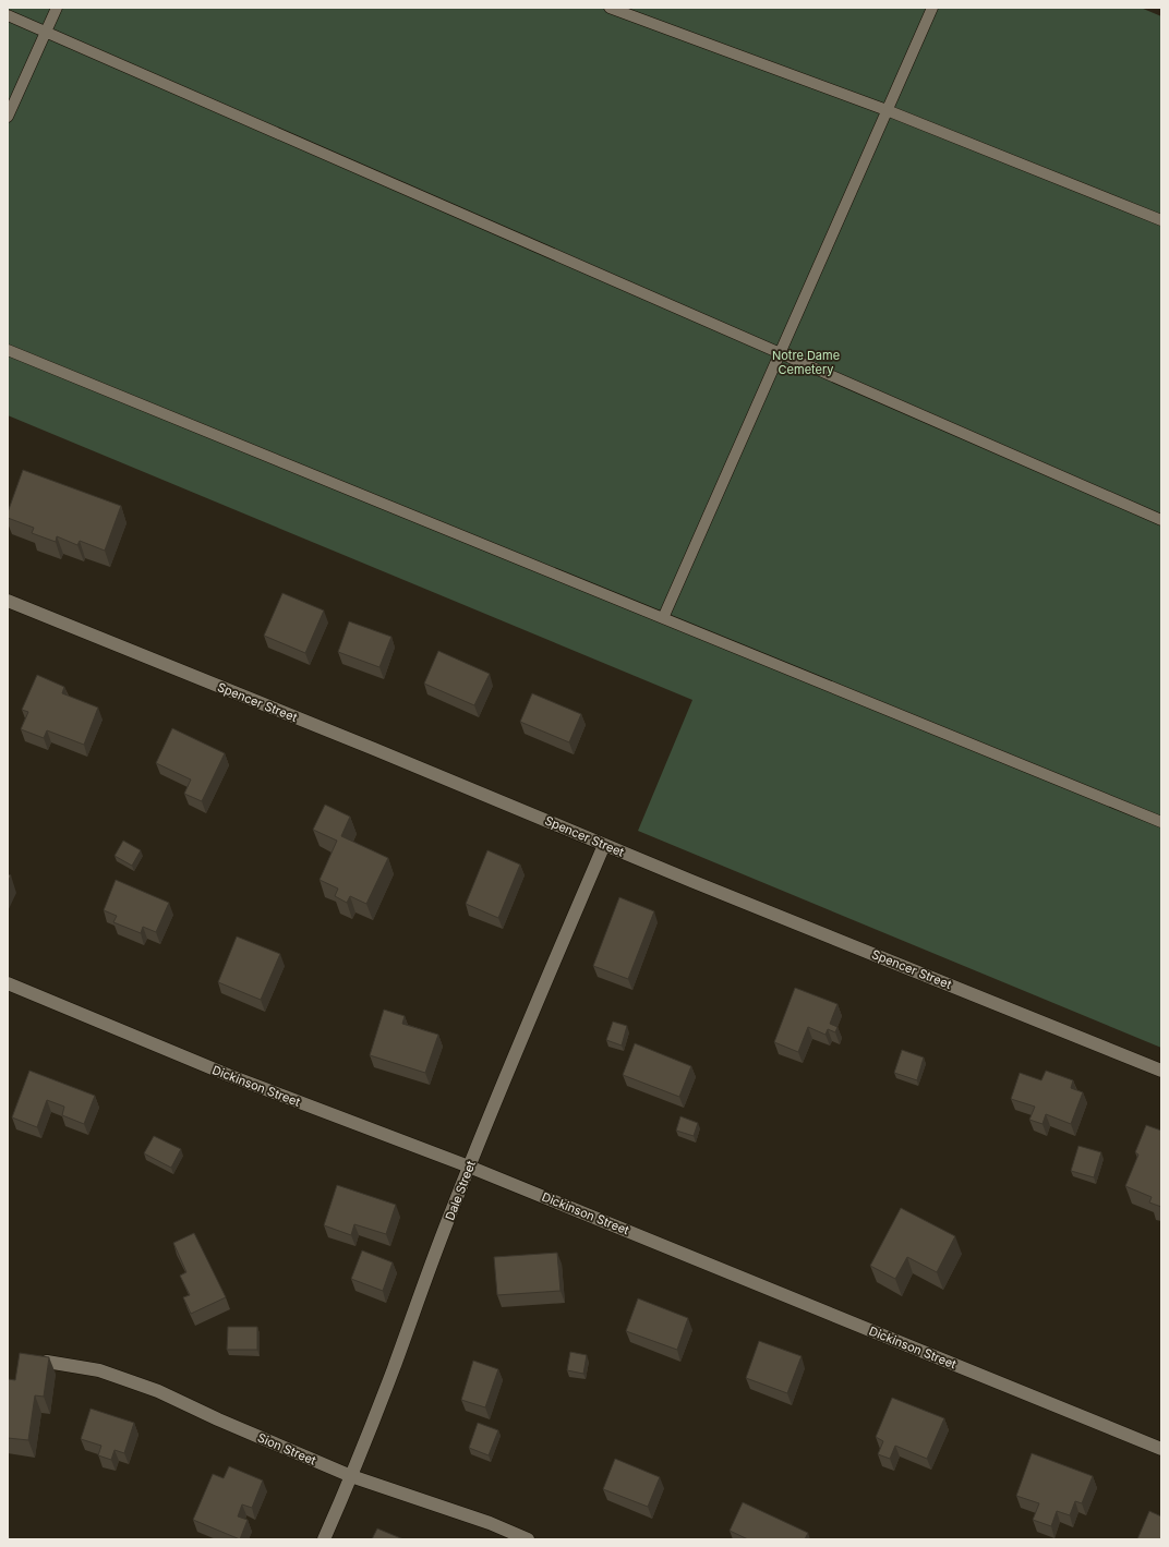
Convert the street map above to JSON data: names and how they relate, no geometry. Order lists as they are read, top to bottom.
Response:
{
  "streets": {
    "street": [
      "Spencer Street",
      "Dickinson Street",
      "Dale Street",
      "Sion Street"
    ]
  },
  "crossings": [
    ["Spencer Street", "Dale Street"],
    ["Dickinson Street", "Dale Street"],
    ["Dale Street", "Sion Street"]
  ],
  "parks": ["Notre Dame Cemetery"]
}
